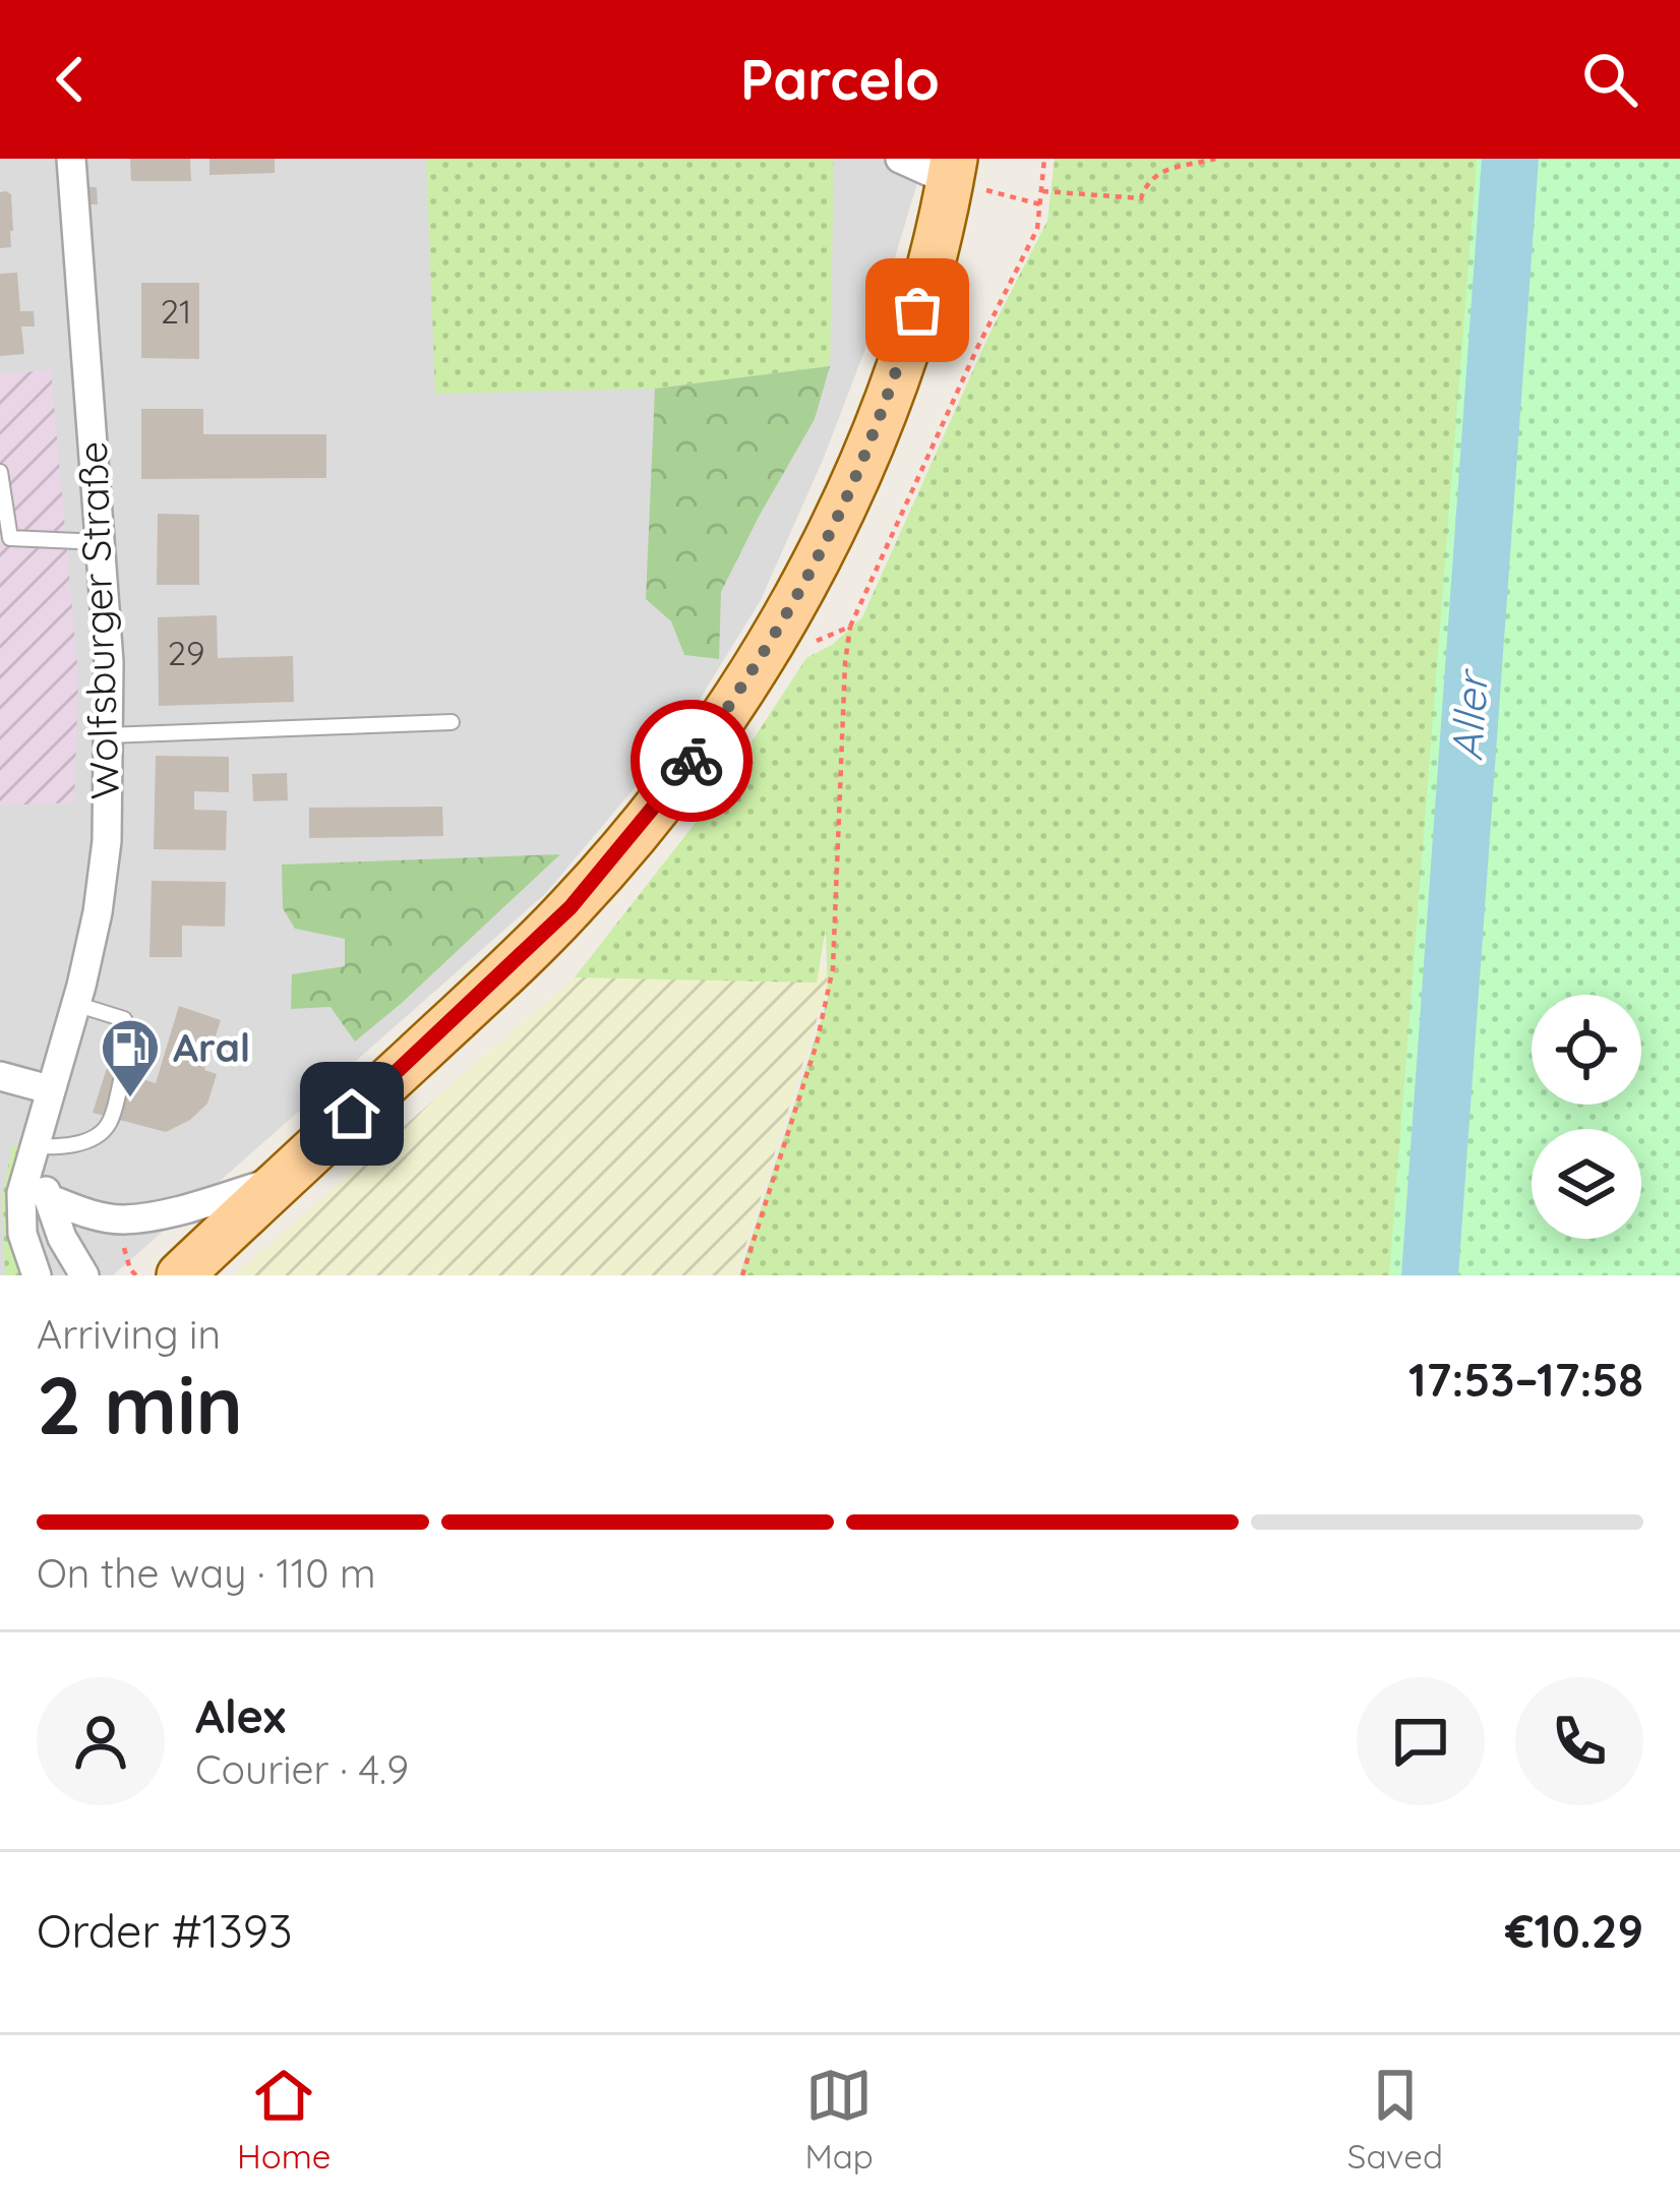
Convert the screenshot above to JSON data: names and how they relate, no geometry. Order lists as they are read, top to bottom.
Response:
{
  "streets": {
    "street": ["Wolfsburger Straße"]
  },
  "water": ["Aller"],
  "places": {
    "fuel station": ["Aral"]
  },
  "house_numbers": ["21", "29"],
  "page": {
    "header": "Parcelo",
    "heading": ["2 min", "Arriving in", "17:53–17:58"],
    "panel": [
      "Alex",
      "Courier · 4.9",
      "Order #1393",
      "€10.29"
    ],
    "bar": "On the way · 110 m",
    "tabs": ["Home", "Map", "Saved"]
  }
}
